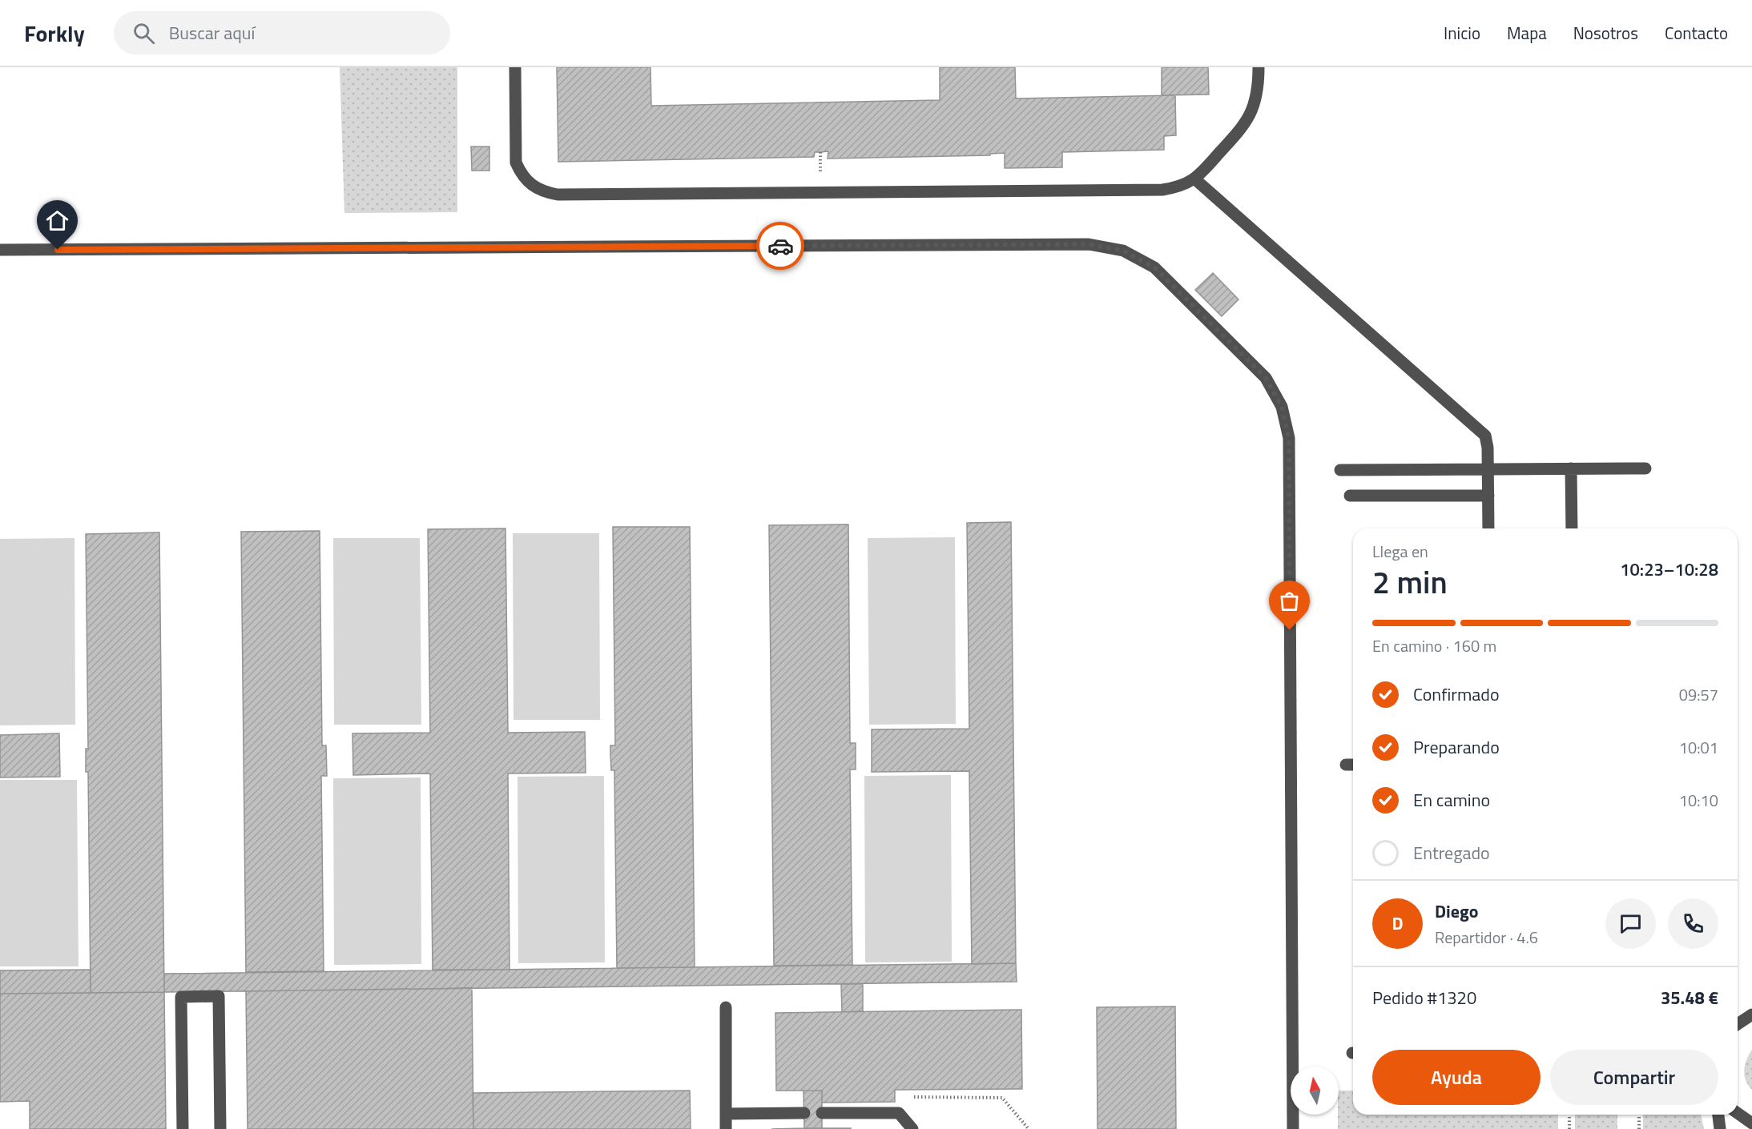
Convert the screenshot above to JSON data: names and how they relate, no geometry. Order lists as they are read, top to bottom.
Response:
{
  "north": "top",
  "page": {
    "header": "Forkly",
    "search": "Buscar aquí",
    "nav": [
      "Inicio",
      "Mapa",
      "Nosotros",
      "Contacto"
    ],
    "heading": ["2 min", "Llega en", "10:23–10:28"],
    "panel": [
      "Diego",
      "Repartidor · 4.6",
      "Pedido #1320",
      "35.48 €"
    ],
    "bar": "En camino · 160 m",
    "list": [
      ["Confirmado", "09:57"],
      ["Preparando", "10:01"],
      ["En camino", "10:10"],
      "Entregado"
    ],
    "round": "D",
    "buttons": ["Ayuda", "Compartir"]
  }
}
